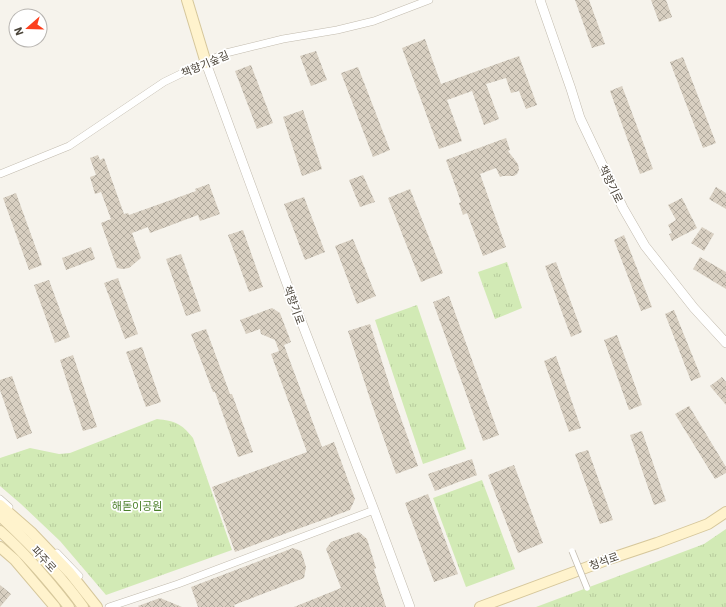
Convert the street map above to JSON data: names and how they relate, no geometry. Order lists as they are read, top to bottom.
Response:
{
  "streets": {
    "main road": ["책향기로", "파주로", "청석로"],
    "street": ["책향기숲길"]
  },
  "crossings": [
    ["책향기숲길", "책향기로"]
  ],
  "parks": ["해돋이공원"],
  "north": "left"
}
